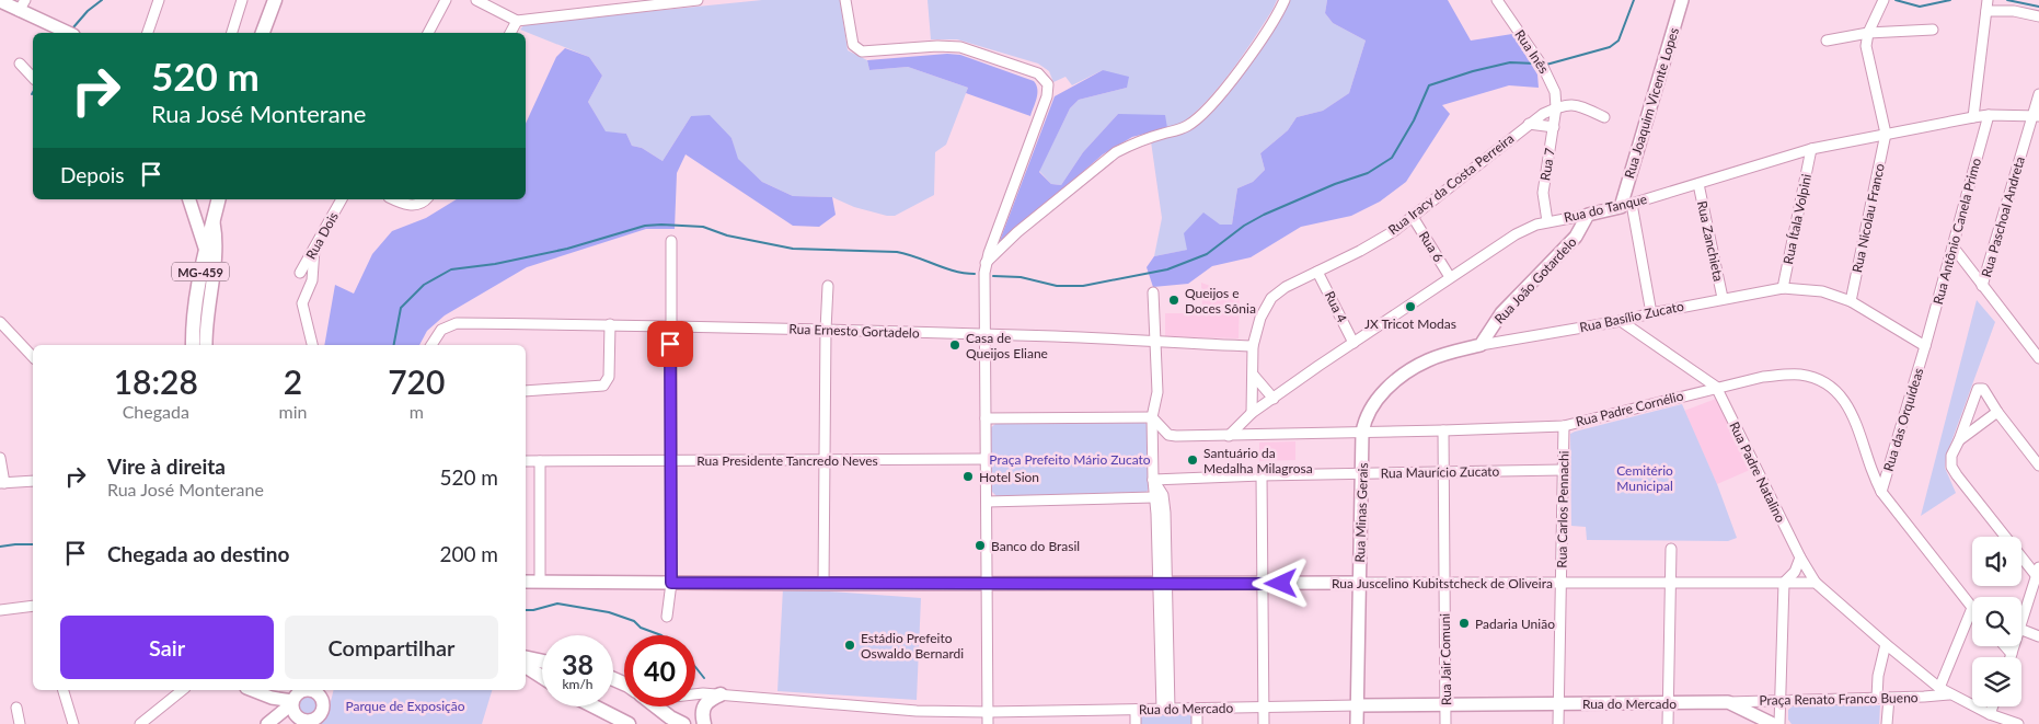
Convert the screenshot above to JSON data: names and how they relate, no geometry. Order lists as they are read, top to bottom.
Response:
{
  "streets": {
    "main road": ["MG-459"],
    "street": [
      "Rua Inês",
      "Rua Joaquim Vicente Lopes",
      "Rua 7",
      "Rua Iracy da Costa Perreira",
      "Rua do Tanque",
      "Rua Paschoal Andreta",
      "Rua Nicolau Franco",
      "Rua Ítala Volpini",
      "Rua Antônio Canela Primo",
      "Rua Dois",
      "Rua Zanchieta",
      "Rua 6",
      "Rua João Gotardelo",
      "Rua 4",
      "Rua Basílio Zucato",
      "Rua Ernesto Gortadelo",
      "Rua Padre Cornélio",
      "Rua das Orquídeas",
      "Rua Presidente Tancredo Neves",
      "Rua Maurício Zucato",
      "Rua Padre Natalino",
      "Rua Carlos Pennachi",
      "Rua Minas Gerais",
      "Rua Juscelino Kubitstcheck de Oliveira",
      "Rua Jair Comuni",
      "Praça Renato Franco Bueno",
      "Rua do Mercado"
    ]
  },
  "crossings": [
    ["Rua Inês", "Rua 7"],
    ["Rua Inês", "Rua Iracy da Costa Perreira"],
    ["Rua Joaquim Vicente Lopes", "Rua do Tanque"],
    ["Rua Joaquim Vicente Lopes", "Rua Basílio Zucato"],
    ["Rua 7", "Rua Iracy da Costa Perreira"],
    ["Rua 7", "Rua do Tanque"],
    ["Rua Iracy da Costa Perreira", "Rua do Tanque"],
    ["Rua Iracy da Costa Perreira", "Rua 6"],
    ["Rua Iracy da Costa Perreira", "Rua 4"],
    ["Rua Iracy da Costa Perreira", "Rua Ernesto Gortadelo"],
    ["Rua do Tanque", "Rua Paschoal Andreta"],
    ["Rua do Tanque", "Rua Nicolau Franco"],
    ["Rua do Tanque", "Rua Ítala Volpini"],
    ["Rua do Tanque", "Rua Antônio Canela Primo"],
    ["Rua do Tanque", "Rua Zanchieta"],
    ["Rua do Tanque", "Rua 6"],
    ["Rua do Tanque", "Rua João Gotardelo"],
    ["Rua do Tanque", "Rua 4"],
    ["Rua do Tanque", "Rua Padre Cornélio"],
    ["Rua Nicolau Franco", "Rua Basílio Zucato"],
    ["Rua Ítala Volpini", "Rua Basílio Zucato"],
    ["Rua Antônio Canela Primo", "Rua Basílio Zucato"],
    ["Rua Antônio Canela Primo", "Rua das Orquídeas"],
    ["Rua Zanchieta", "Rua Basílio Zucato"],
    ["Rua João Gotardelo", "Rua Basílio Zucato"],
    ["Rua Basílio Zucato", "Rua Padre Cornélio"],
    ["Rua Basílio Zucato", "Rua das Orquídeas"],
    ["Rua Basílio Zucato", "Rua Minas Gerais"],
    ["Rua Padre Cornélio", "Rua das Orquídeas"],
    ["Rua Padre Cornélio", "Rua Padre Natalino"],
    ["Rua Padre Cornélio", "Rua Carlos Pennachi"],
    ["Rua Padre Cornélio", "Rua Minas Gerais"],
    ["Rua Padre Cornélio", "Rua Jair Comuni"],
    ["Rua Maurício Zucato", "Rua Carlos Pennachi"],
    ["Rua Maurício Zucato", "Rua Minas Gerais"],
    ["Rua Maurício Zucato", "Rua Jair Comuni"],
    ["Rua Padre Natalino", "Rua Juscelino Kubitstcheck de Oliveira"],
    ["Rua Carlos Pennachi", "Rua Juscelino Kubitstcheck de Oliveira"],
    ["Rua Carlos Pennachi", "Rua do Mercado"],
    ["Rua Minas Gerais", "Rua Juscelino Kubitstcheck de Oliveira"],
    ["Rua Minas Gerais", "Rua do Mercado"],
    ["Rua Juscelino Kubitstcheck de Oliveira", "Rua Jair Comuni"],
    ["Rua Jair Comuni", "Rua do Mercado"],
    ["Praça Renato Franco Bueno", "Rua do Mercado"]
  ],
  "parks": ["Praça Prefeito Mário Zucato", "Cemitério Municipal", "Parque de Exposição"],
  "places": [
    "Queijos e Doces Sônia",
    "JX Tricot Modas",
    "Casa de Queijos Eliane",
    "Santuário da Medalha Milagrosa",
    "Hotel Sion",
    "Banco do Brasil",
    "Padaria União",
    "Estádio Prefeito Oswaldo Bernardi"
  ],
  "page": {
    "turn": ["520 m", "Rua José Monterane"],
    "then": "Depois",
    "eta": [
      "18:28",
      "Chegada",
      "2",
      "min",
      "720",
      "m"
    ],
    "list": [
      {
        "name": "Vire à direita",
        "note": "Rua José Monterane",
        "value": "520 m"
      },
      {
        "name": "Chegada ao destino",
        "value": "200 m"
      }
    ],
    "buttons": ["Sair", "Compartilhar"],
    "speed": "38 km/h",
    "limit": "40"
  }
}
